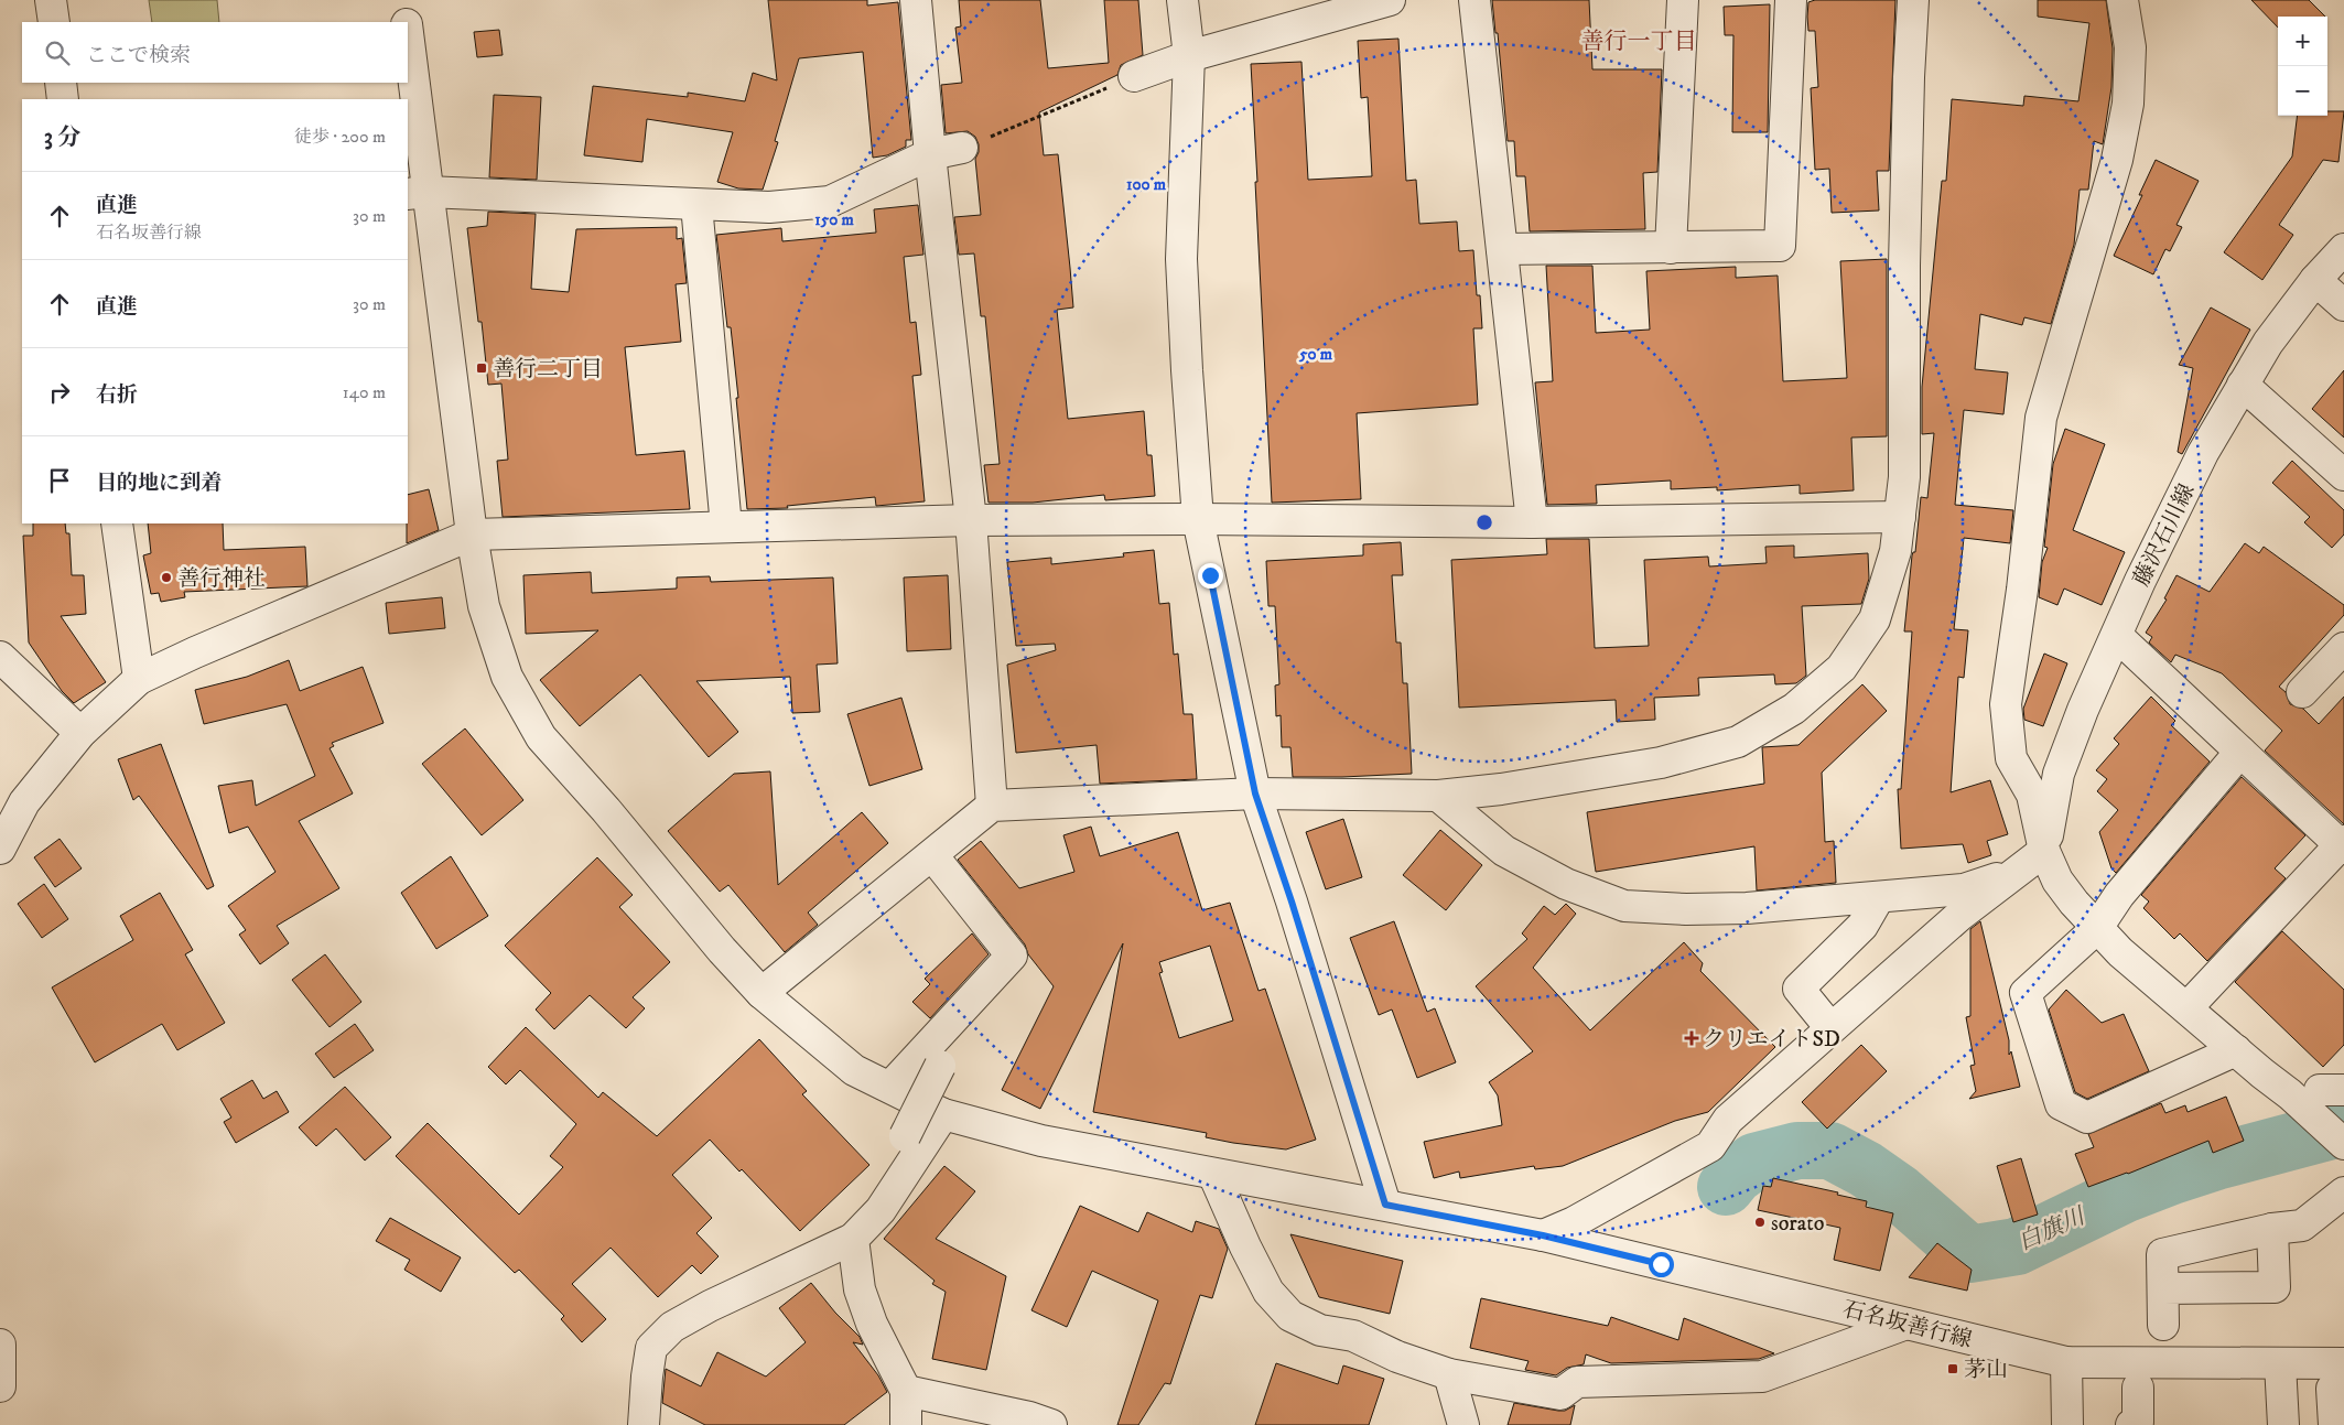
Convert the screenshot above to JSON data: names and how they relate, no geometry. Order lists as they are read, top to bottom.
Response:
{
  "streets": {
    "street": ["藤沢石川線", "石名坂善行線"]
  },
  "districts": ["善行一丁目"],
  "water": ["白旗川"],
  "places": {
    "transit": ["善行二丁目", "茅山"],
    "other": ["善行神社", "sorato"],
    "health": ["クリエイトSD"]
  },
  "page": {
    "map_buttons": ["+", "−"],
    "search": "ここで検索",
    "heading": ["3 分", "徒歩 · 200 m"],
    "list": [
      ["直進", "石名坂善行線", "30 m"],
      ["直進", "30 m"],
      ["右折", "140 m"],
      "目的地に到着"
    ]
  },
  "rings": ["100 m", "150 m", "50 m"]
}
